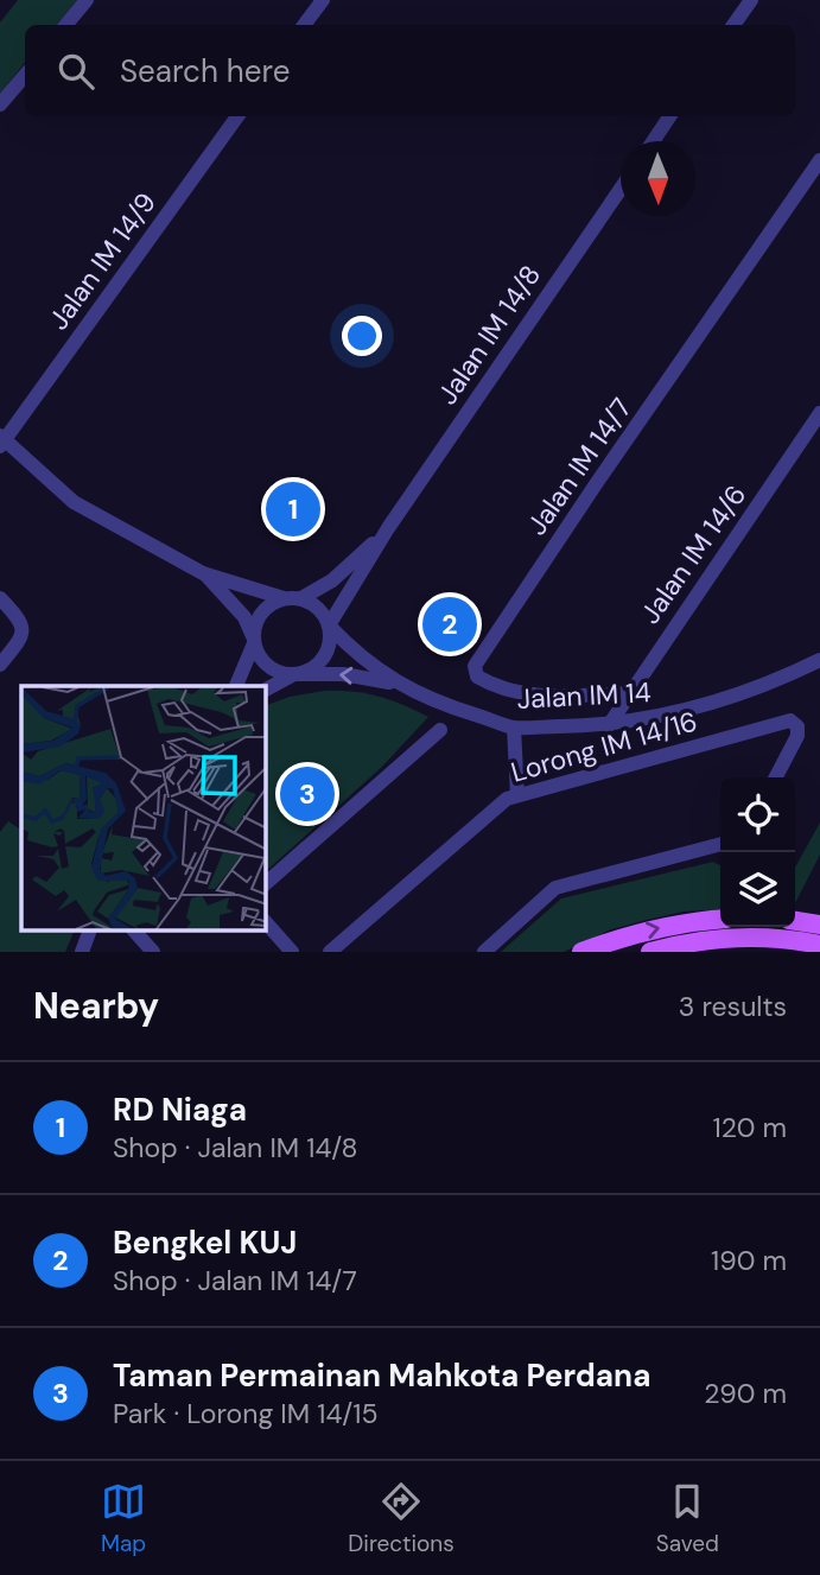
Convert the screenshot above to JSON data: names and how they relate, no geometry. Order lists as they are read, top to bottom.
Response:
{
  "streets": {
    "street": [
      "Jalan IM 14/9",
      "Jalan IM 14/8",
      "Jalan IM 14/7",
      "Jalan IM 14/6",
      "Jalan IM 14",
      "Lorong IM 14/16"
    ]
  },
  "crossings": [
    ["Jalan IM 14/7", "Jalan IM 14/6"],
    ["Jalan IM 14/6", "Jalan IM 14"]
  ],
  "north": "bottom",
  "page": {
    "search": "Search here",
    "pins": ["1", "2", "3"],
    "heading": ["Nearby", "3 results"],
    "list": [
      {
        "mark": "1",
        "name": "RD Niaga",
        "note": "Shop · Jalan IM 14/8",
        "value": "120 m"
      },
      {
        "mark": "2",
        "name": "Bengkel KUJ",
        "note": "Shop · Jalan IM 14/7",
        "value": "190 m"
      },
      {
        "mark": "3",
        "name": "Taman Permainan Mahkota Perdana",
        "note": "Park · Lorong IM 14/15",
        "value": "290 m"
      }
    ],
    "nav": ["Map", "Directions", "Saved"]
  }
}
